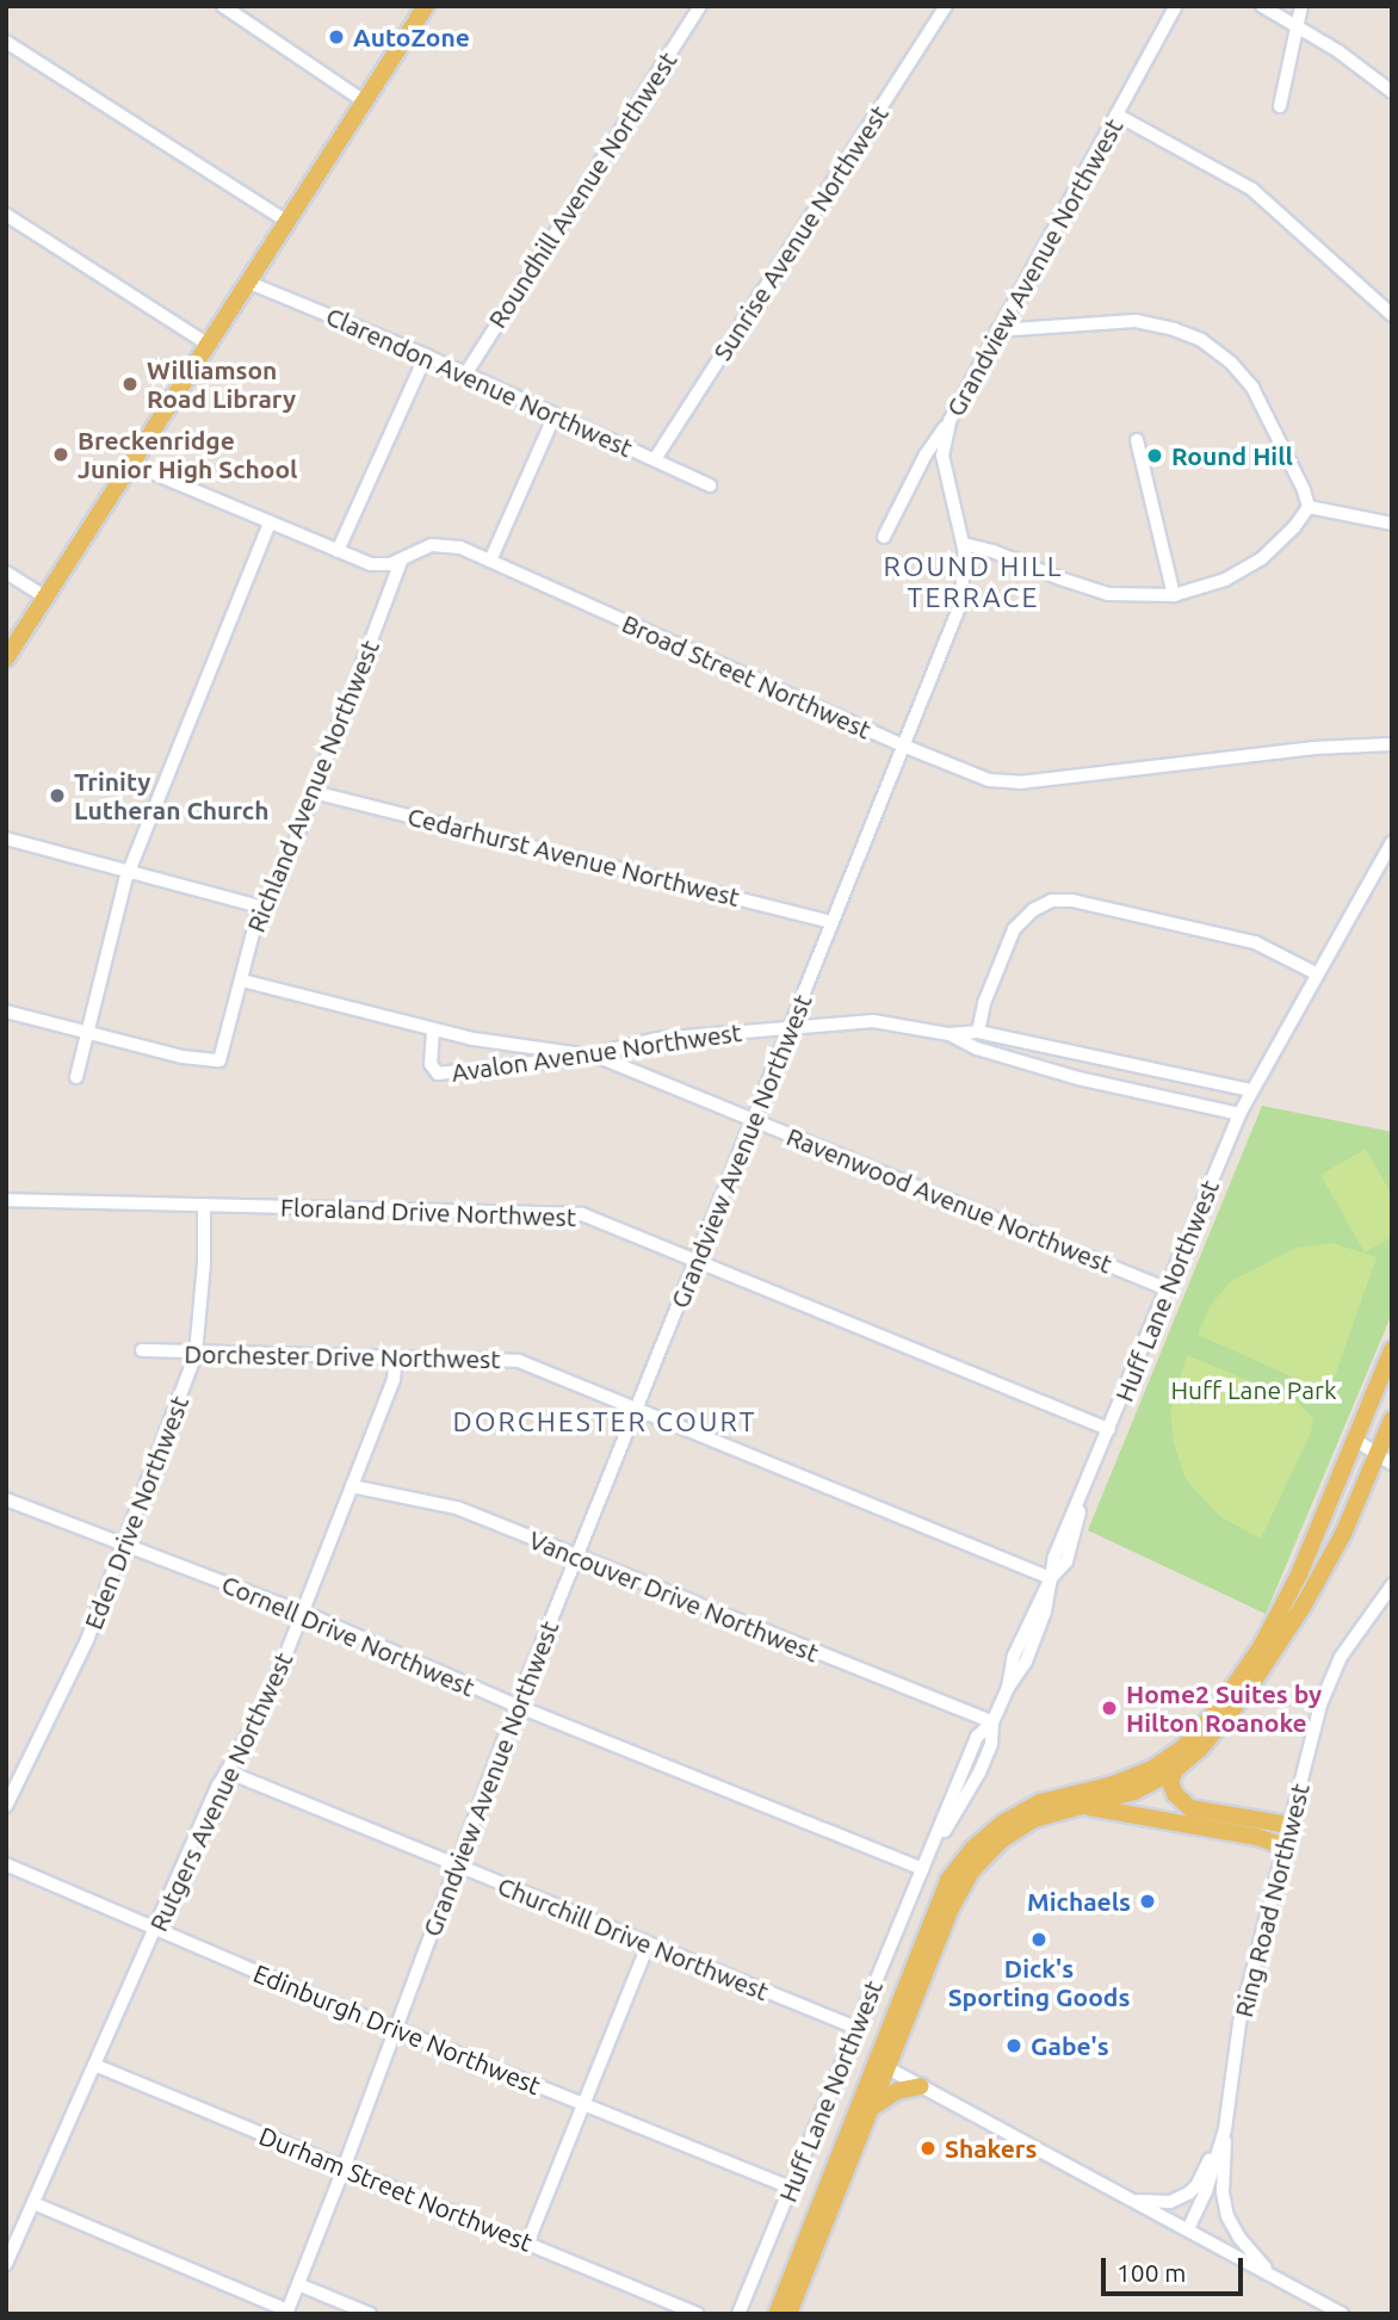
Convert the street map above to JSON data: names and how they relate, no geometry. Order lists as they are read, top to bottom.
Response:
{
  "streets": {
    "street": [
      "Roundhill Avenue Northwest",
      "Sunrise Avenue Northwest",
      "Grandview Avenue Northwest",
      "Clarendon Avenue Northwest",
      "Broad Street Northwest",
      "Richland Avenue Northwest",
      "Cedarhurst Avenue Northwest",
      "Avalon Avenue Northwest",
      "Ravenwood Avenue Northwest",
      "Floraland Drive Northwest",
      "Huff Lane Northwest",
      "Dorchester Drive Northwest",
      "Eden Drive Northwest",
      "Vancouver Drive Northwest",
      "Cornell Drive Northwest",
      "Rutgers Avenue Northwest",
      "Ring Road Northwest",
      "Churchill Drive Northwest",
      "Edinburgh Drive Northwest",
      "Durham Street Northwest"
    ]
  },
  "crossings": [
    ["Roundhill Avenue Northwest", "Clarendon Avenue Northwest"],
    ["Sunrise Avenue Northwest", "Clarendon Avenue Northwest"],
    ["Grandview Avenue Northwest", "Broad Street Northwest"],
    ["Grandview Avenue Northwest", "Cedarhurst Avenue Northwest"],
    ["Grandview Avenue Northwest", "Avalon Avenue Northwest"],
    ["Grandview Avenue Northwest", "Ravenwood Avenue Northwest"],
    ["Grandview Avenue Northwest", "Floraland Drive Northwest"],
    ["Grandview Avenue Northwest", "Dorchester Drive Northwest"],
    ["Grandview Avenue Northwest", "Vancouver Drive Northwest"],
    ["Grandview Avenue Northwest", "Cornell Drive Northwest"],
    ["Grandview Avenue Northwest", "Churchill Drive Northwest"],
    ["Grandview Avenue Northwest", "Edinburgh Drive Northwest"],
    ["Grandview Avenue Northwest", "Durham Street Northwest"],
    ["Broad Street Northwest", "Richland Avenue Northwest"],
    ["Richland Avenue Northwest", "Cedarhurst Avenue Northwest"],
    ["Avalon Avenue Northwest", "Ravenwood Avenue Northwest"],
    ["Avalon Avenue Northwest", "Huff Lane Northwest"],
    ["Ravenwood Avenue Northwest", "Huff Lane Northwest"],
    ["Floraland Drive Northwest", "Huff Lane Northwest"],
    ["Floraland Drive Northwest", "Eden Drive Northwest"],
    ["Huff Lane Northwest", "Dorchester Drive Northwest"],
    ["Huff Lane Northwest", "Vancouver Drive Northwest"],
    ["Huff Lane Northwest", "Cornell Drive Northwest"],
    ["Huff Lane Northwest", "Churchill Drive Northwest"],
    ["Huff Lane Northwest", "Edinburgh Drive Northwest"],
    ["Dorchester Drive Northwest", "Eden Drive Northwest"],
    ["Dorchester Drive Northwest", "Rutgers Avenue Northwest"],
    ["Eden Drive Northwest", "Cornell Drive Northwest"],
    ["Vancouver Drive Northwest", "Rutgers Avenue Northwest"],
    ["Cornell Drive Northwest", "Rutgers Avenue Northwest"],
    ["Rutgers Avenue Northwest", "Churchill Drive Northwest"],
    ["Rutgers Avenue Northwest", "Edinburgh Drive Northwest"],
    ["Rutgers Avenue Northwest", "Durham Street Northwest"]
  ],
  "districts": ["ROUND HILL TERRACE", "DORCHESTER COURT"],
  "parks": ["Huff Lane Park"],
  "places": [
    "AutoZone",
    "Williamson Road Library",
    "Breckenridge Junior High School",
    "Round Hill",
    "Trinity Lutheran Church",
    "Home2 Suites by Hilton Roanoke",
    "Michaels",
    "Dick's Sporting Goods",
    "Gabe's",
    "Shakers"
  ],
  "scale_bar": "100 m"
}
